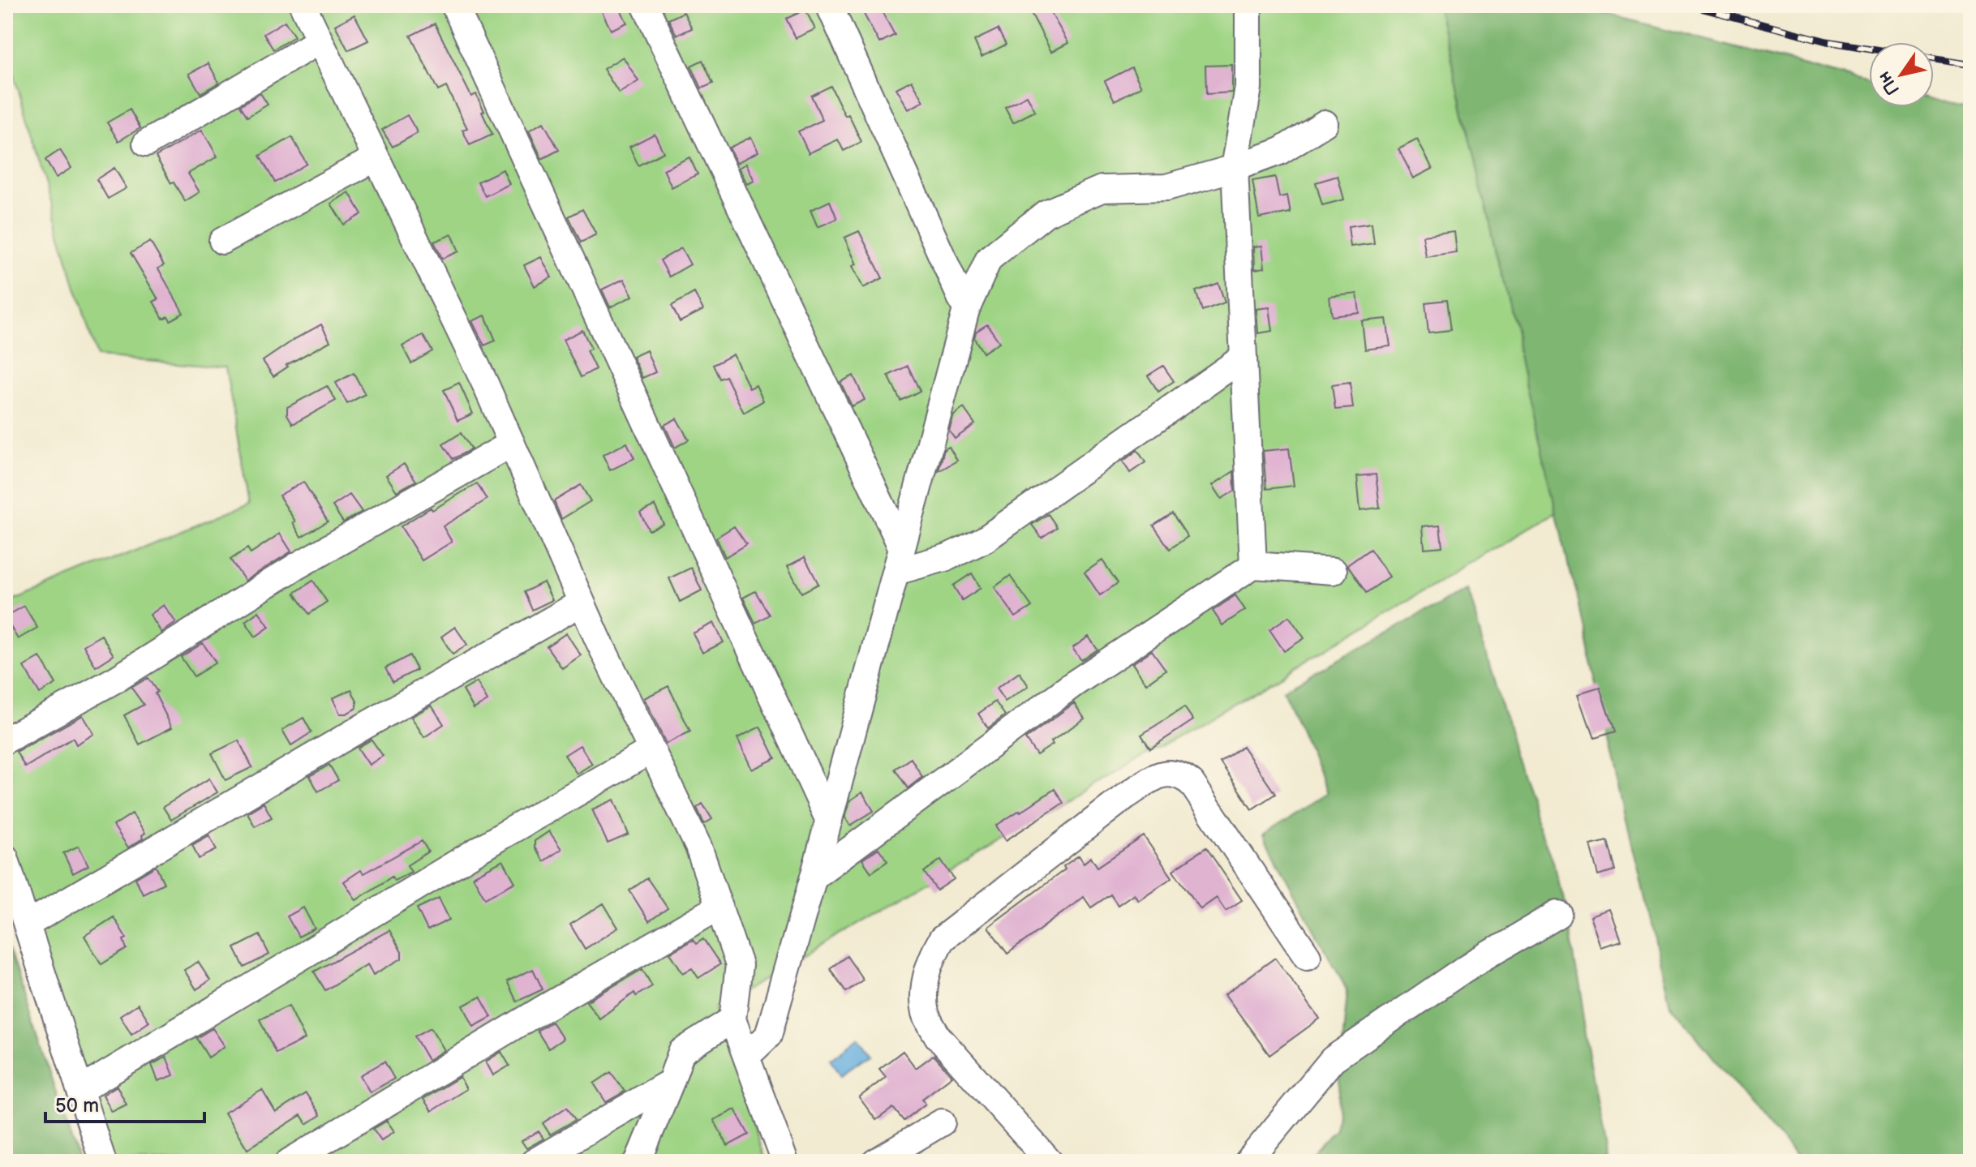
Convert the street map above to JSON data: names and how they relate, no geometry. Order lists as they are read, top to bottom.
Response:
{
  "scale_bar": "50 m",
  "north": "bottom left"
}
